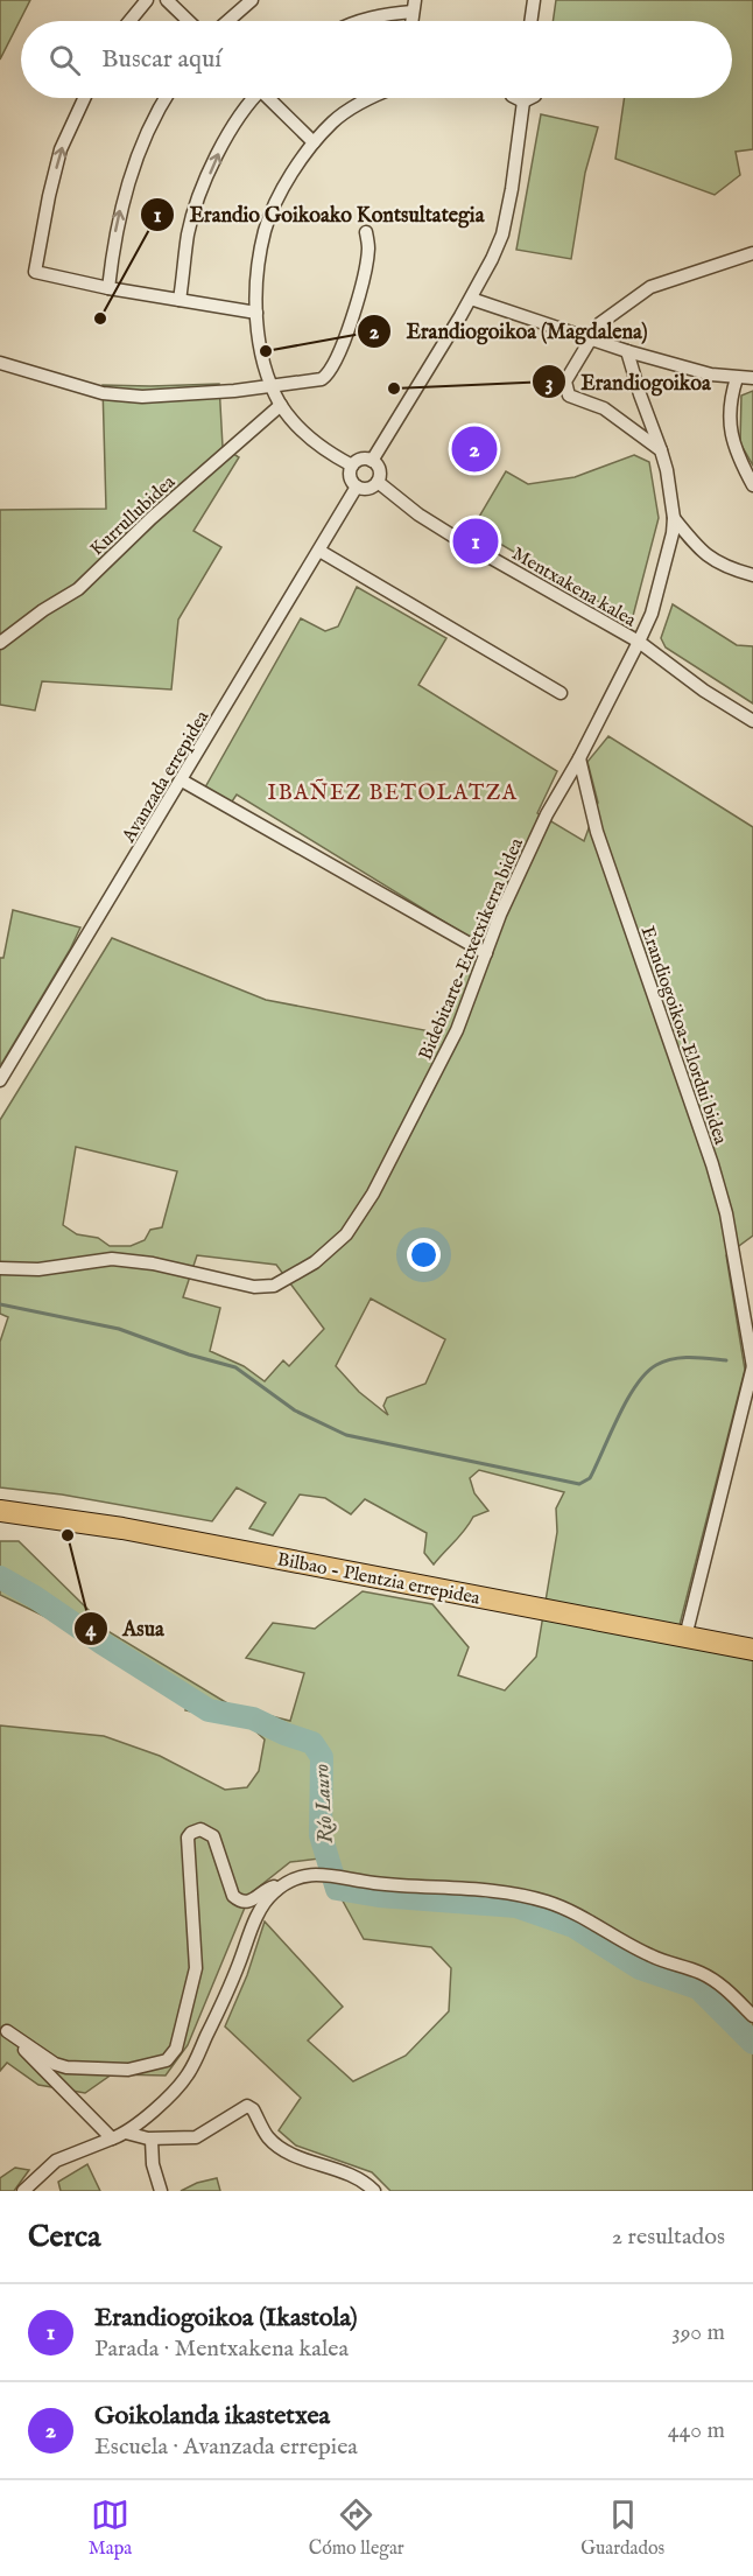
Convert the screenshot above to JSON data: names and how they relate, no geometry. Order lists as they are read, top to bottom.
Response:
{
  "streets": {
    "main road": ["Bilbao - Plentzia errepidea"],
    "street": [
      "Kurrullubidea",
      "Mentxakena kalea",
      "Avanzada errepidea",
      "Bidebitarte-Etxetxikerra bidea",
      "Erandiogoikoa-Elordui bidea"
    ]
  },
  "crossings": [
    ["Mentxakena kalea", "Avanzada errepidea"],
    ["Mentxakena kalea", "Bidebitarte-Etxetxikerra bidea"],
    ["Bidebitarte-Etxetxikerra bidea", "Erandiogoikoa-Elordui bidea"]
  ],
  "districts": ["IBAÑEZ BETOLATZA"],
  "water": ["Río Lauro"],
  "places": [
    "Erandio Goikoako Kontsultategia",
    "Erandiogoikoa (Magdalena)",
    "Erandiogoikoa",
    "Asua"
  ],
  "page": {
    "search": "Buscar aquí",
    "pins": ["2", "1"],
    "heading": ["Cerca", "2 resultados"],
    "list": [
      {
        "mark": "1",
        "name": "Erandiogoikoa (Ikastola)",
        "note": "Parada · Mentxakena kalea",
        "value": "390 m"
      },
      {
        "mark": "2",
        "name": "Goikolanda ikastetxea",
        "note": "Escuela · Avanzada errepiea",
        "value": "440 m"
      }
    ],
    "nav": ["Mapa", "Cómo llegar", "Guardados"]
  }
}
